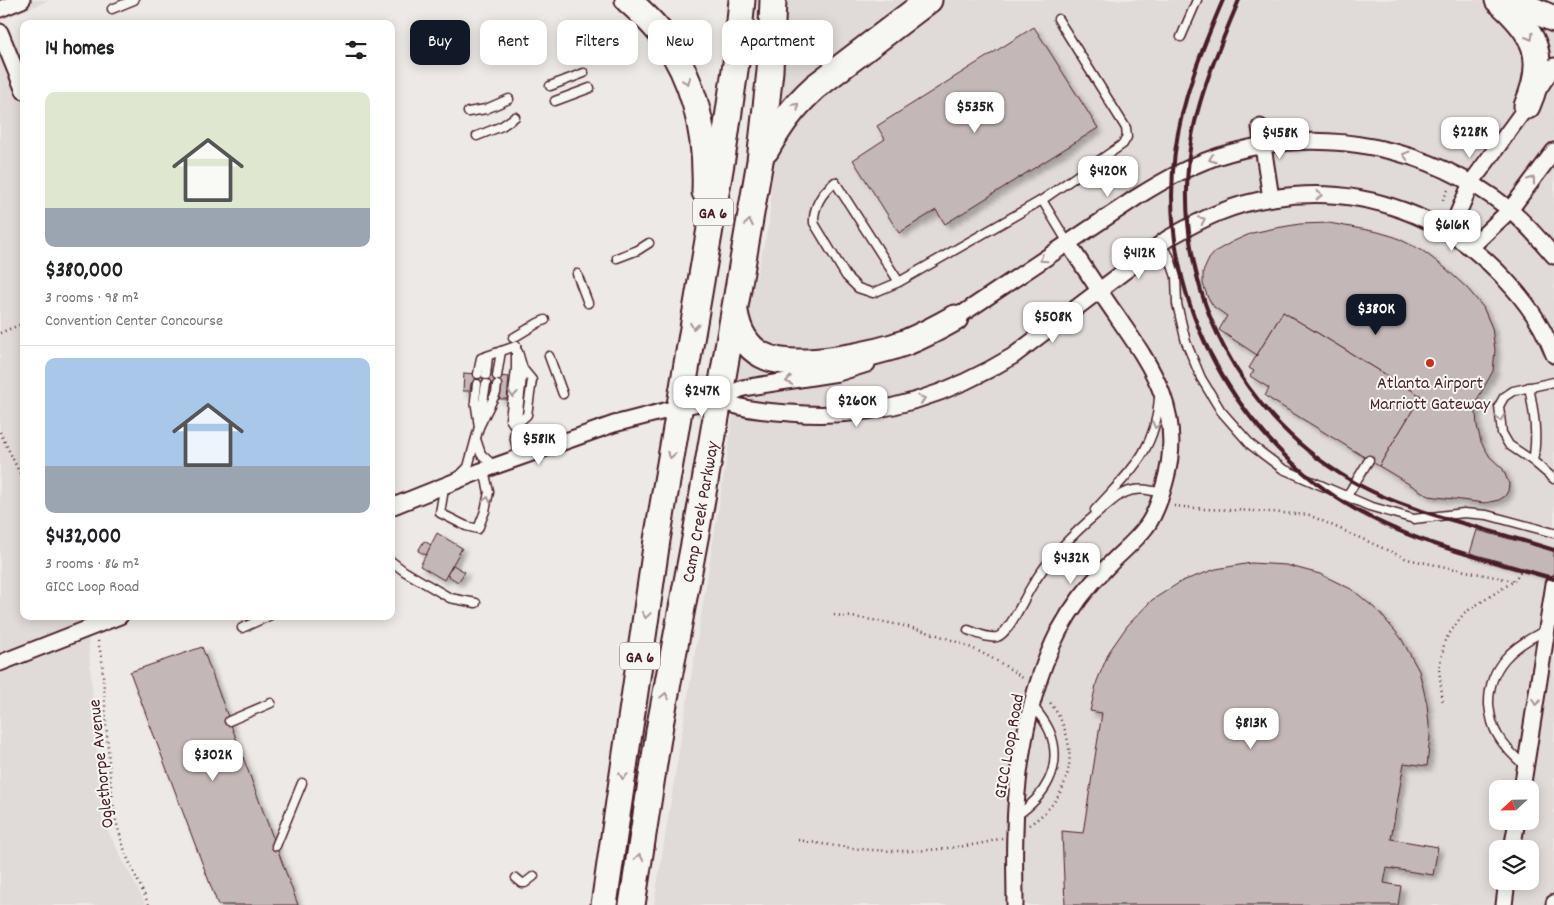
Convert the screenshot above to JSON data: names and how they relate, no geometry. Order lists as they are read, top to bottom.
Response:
{
  "streets": {
    "main road": ["GA 6", "Camp Creek Parkway"],
    "street": ["GICC Loop Road"],
    "path": ["Oglethorpe Avenue"]
  },
  "places": ["Atlanta Airport Marriott Gateway"],
  "north": "left",
  "page": {
    "chip": [
      "Buy",
      "Rent",
      "Filters",
      "New",
      "Apartment"
    ],
    "heading": "14 homes",
    "list": [
      {
        "name": "$380,000",
        "note": "3 rooms · 98 m² · Convention Center Concourse"
      },
      {
        "name": "$432,000",
        "note": "3 rooms · 86 m² · GICC Loop Road"
      }
    ],
    "price": [
      "$535K",
      "$228K",
      "$458K",
      "$420K",
      "$616K",
      "$412K",
      "$380K",
      "$508K",
      "$247K",
      "$260K",
      "$581K",
      "$432K",
      "$813K",
      "$302K"
    ]
  }
}
